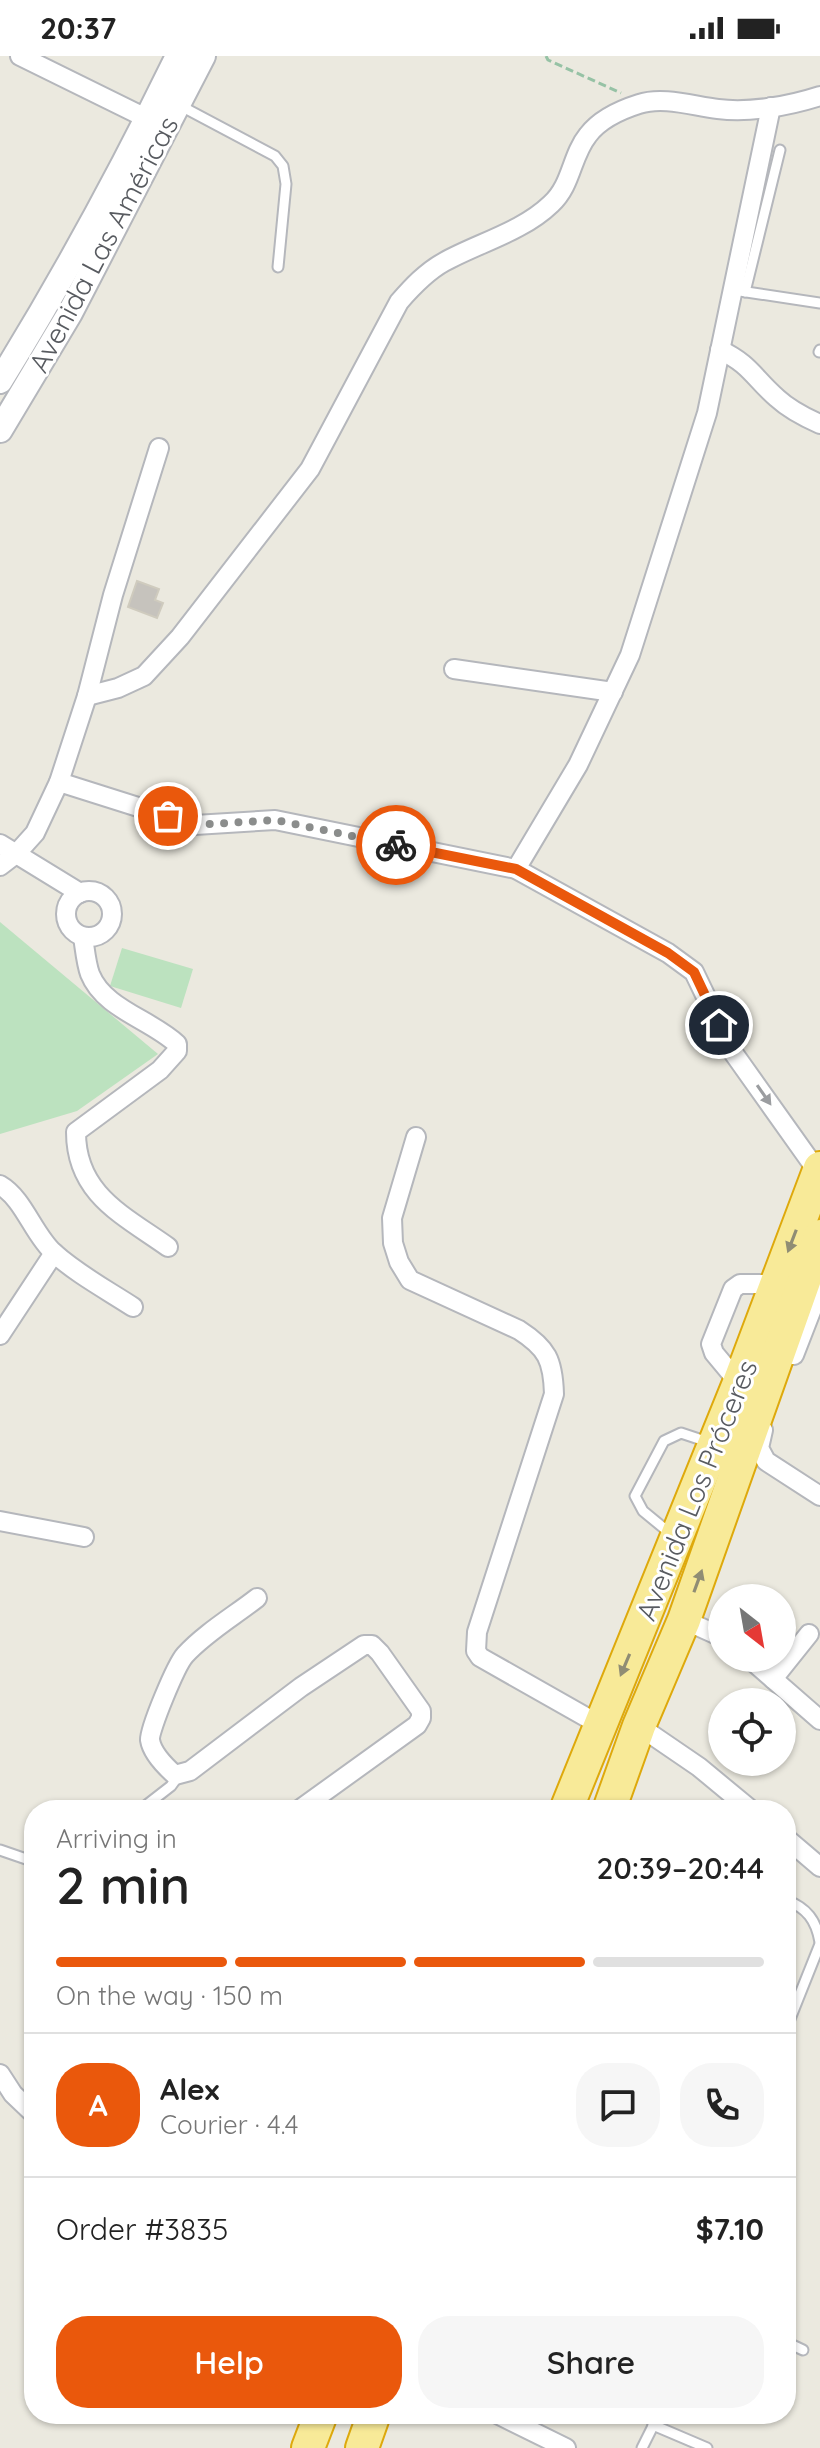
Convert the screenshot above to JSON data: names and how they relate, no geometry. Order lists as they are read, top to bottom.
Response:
{
  "streets": {
    "highway": ["Avenida Los Próceres"],
    "street": ["Avenida Las Américas"]
  },
  "north": "bottom right",
  "page": {
    "status": "20:37",
    "heading": ["2 min", "Arriving in", "20:39–20:44"],
    "panel": [
      "Alex",
      "Courier · 4.4",
      "Order #3835",
      "$7.10"
    ],
    "bar": "On the way · 150 m",
    "round": "A",
    "buttons": ["Help", "Share"]
  }
}
